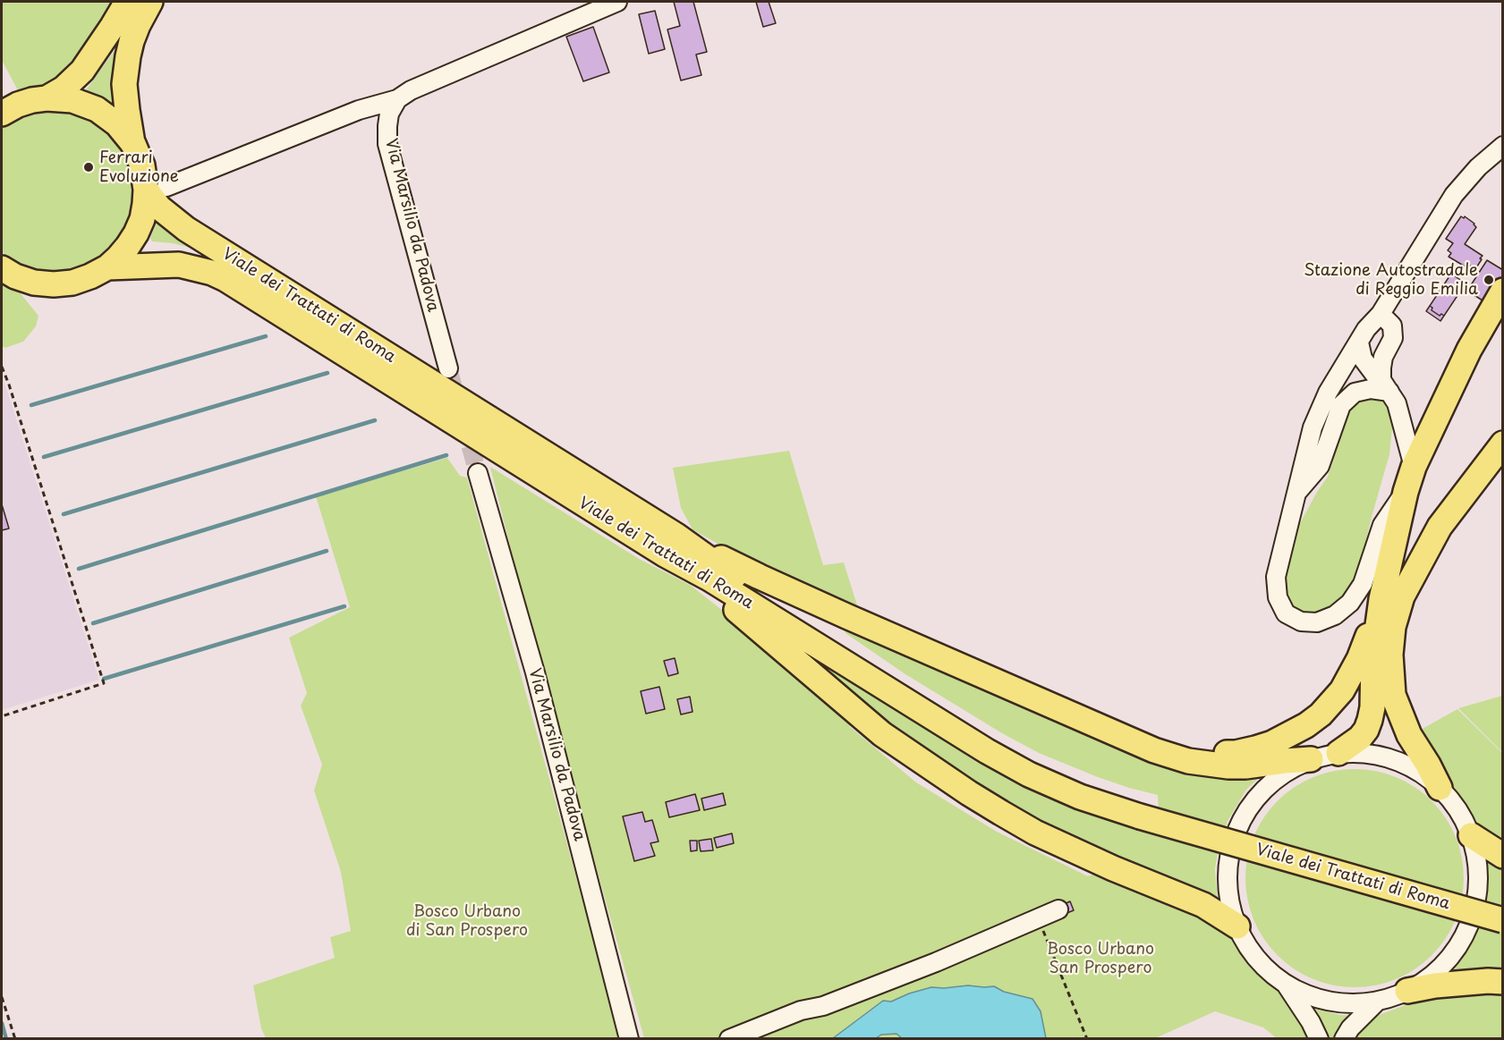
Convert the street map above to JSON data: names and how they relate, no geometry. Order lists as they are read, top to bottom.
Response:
{
  "streets": {
    "highway": ["Viale dei Trattati di Roma"],
    "street": ["Via Marsilio da Padova"]
  },
  "parks": ["Bosco Urbano di San Prospero", "Bosco Urbano San Prospero"],
  "places": ["Ferrari Evoluzione", "Stazione Autostradale di Reggio Emilia"]
}
